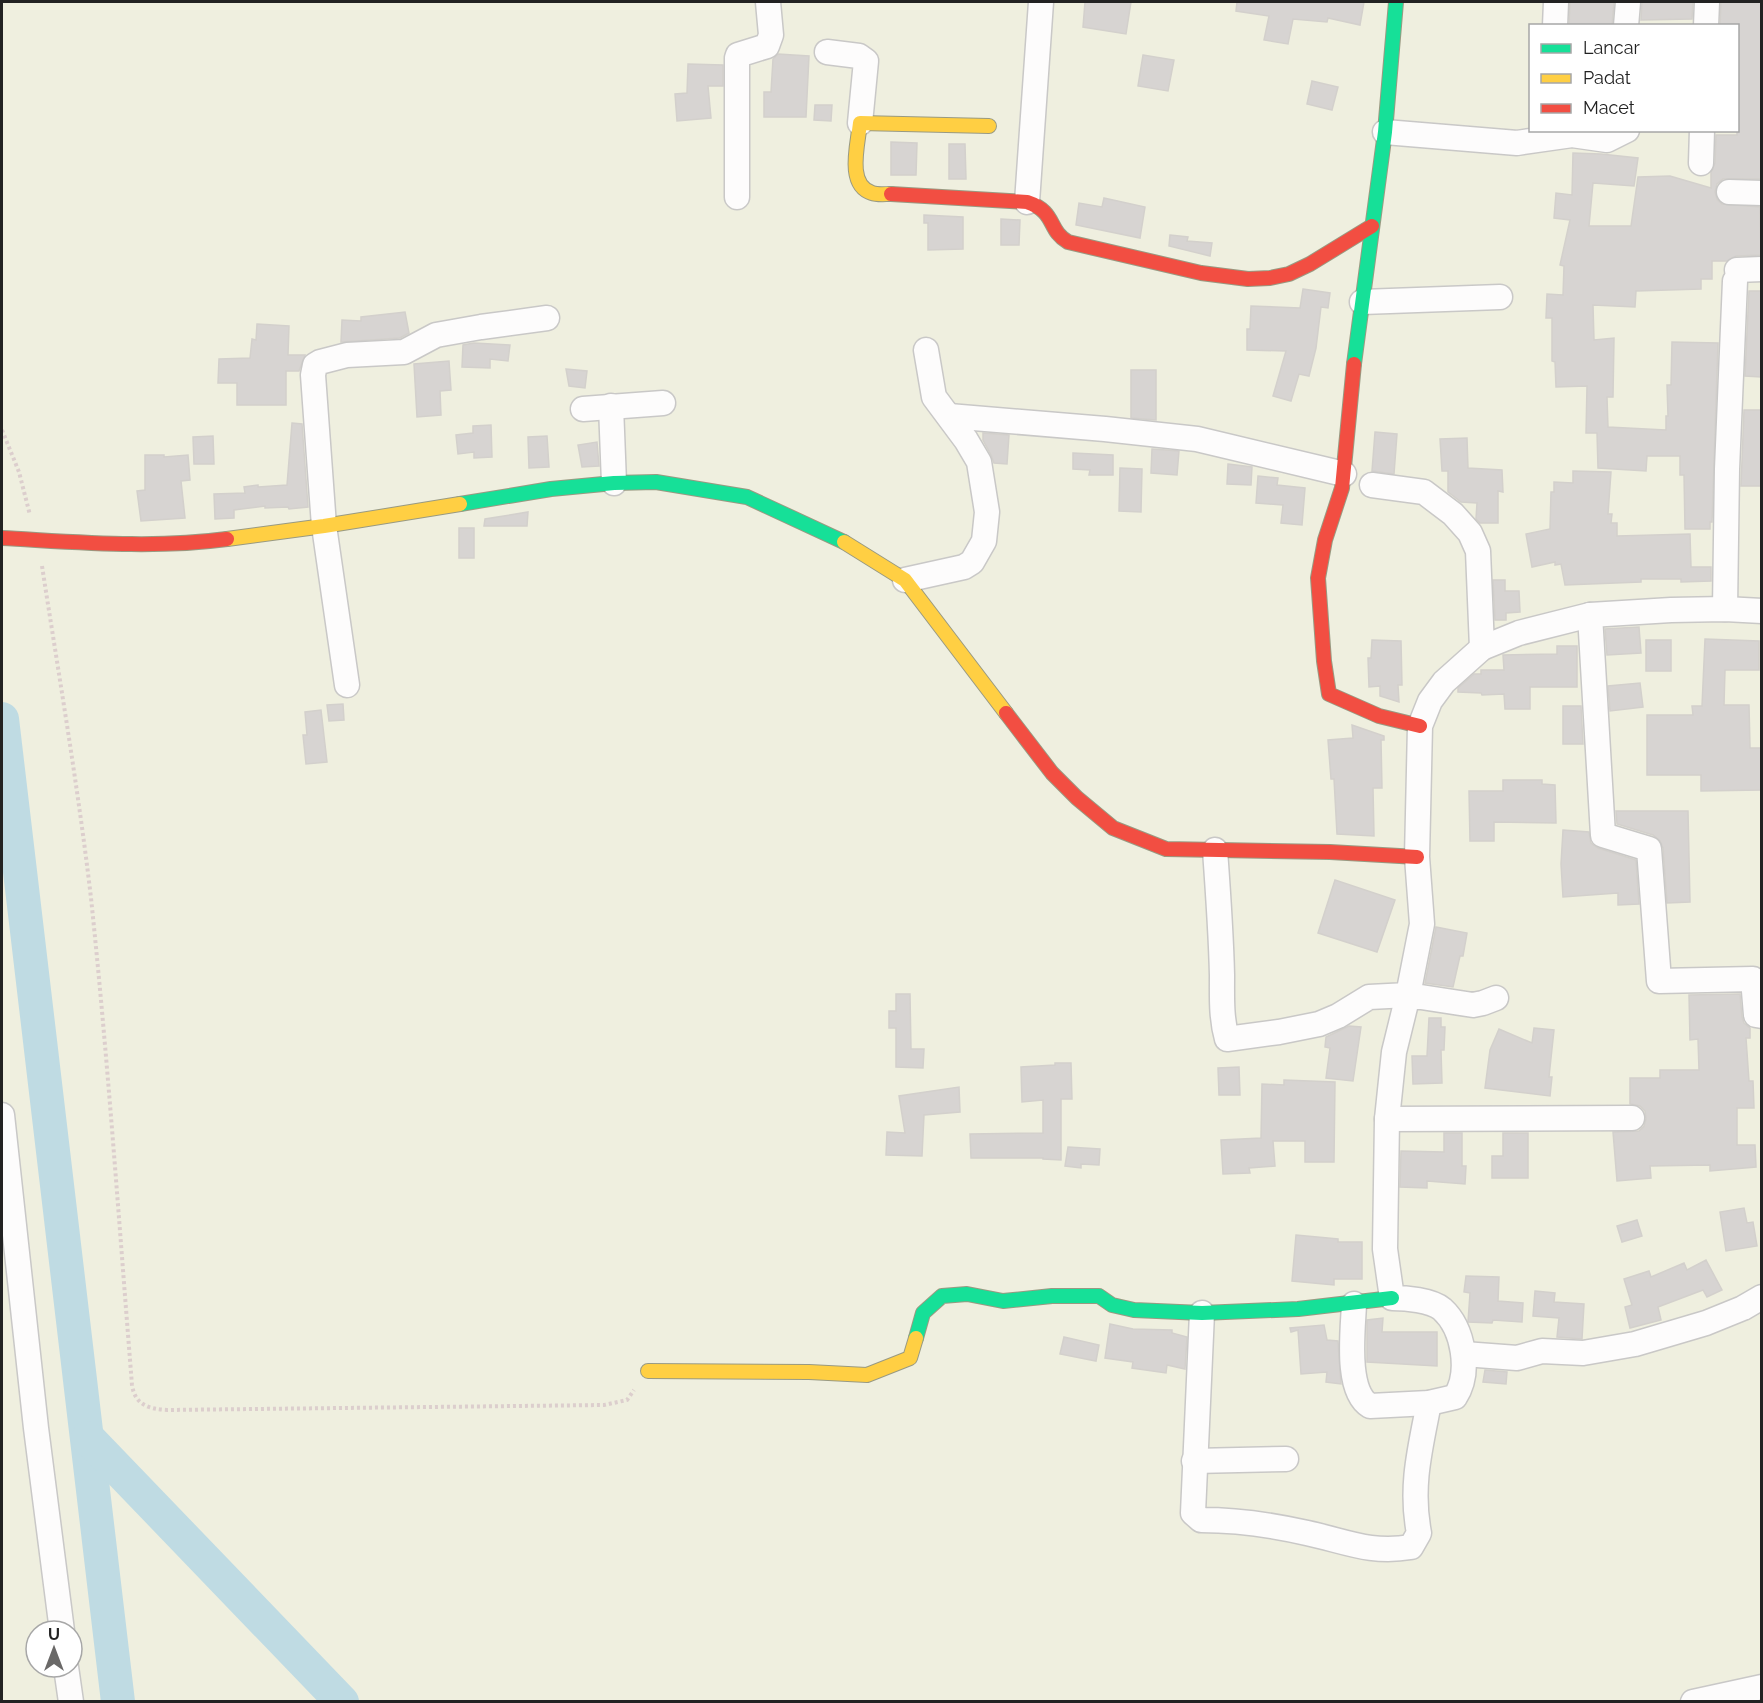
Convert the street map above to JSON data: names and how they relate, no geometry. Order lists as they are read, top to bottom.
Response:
{
  "legend": ["Lancar", "Padat", "Macet"],
  "north": "top"
}
